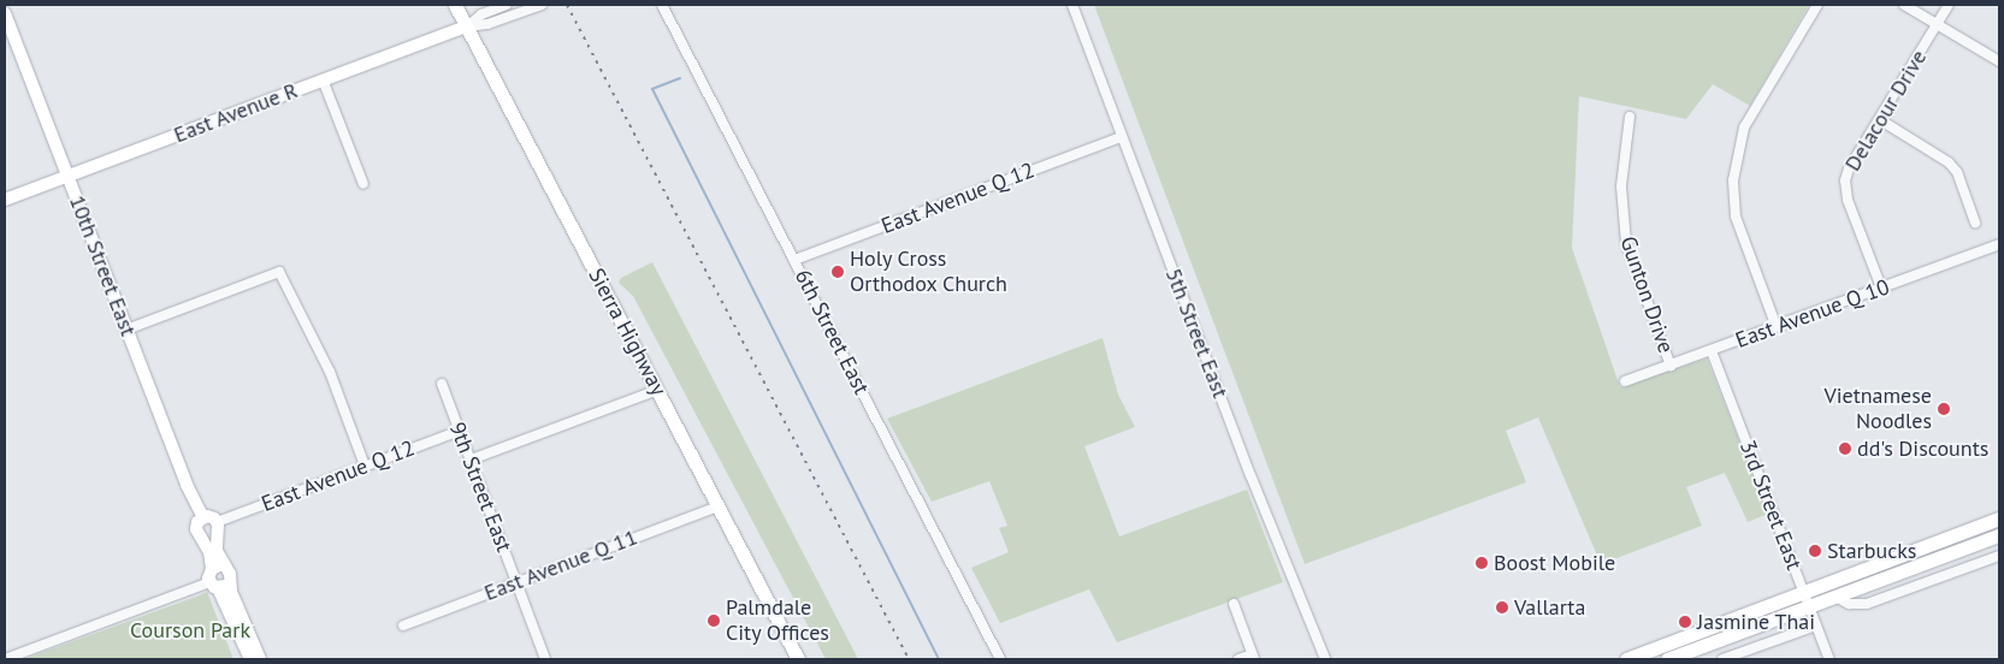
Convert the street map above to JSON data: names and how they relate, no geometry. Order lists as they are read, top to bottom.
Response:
{
  "streets": {
    "highway": ["Sierra Highway"],
    "main road": ["East Avenue R", "10th Street East"],
    "street": [
      "Delacour Drive",
      "East Avenue Q 12",
      "Gunton Drive",
      "East Avenue Q 10",
      "6th Street East",
      "5th Street East",
      "9th Street East",
      "3rd Street East",
      "East Avenue Q 11"
    ]
  },
  "crossings": [
    ["Delacour Drive", "East Avenue Q 10"],
    ["East Avenue R", "10th Street East"],
    ["East Avenue R", "Sierra Highway"],
    ["East Avenue Q 12", "10th Street East"],
    ["East Avenue Q 12", "6th Street East"],
    ["East Avenue Q 12", "5th Street East"],
    ["East Avenue Q 12", "9th Street East"],
    ["Gunton Drive", "East Avenue Q 10"],
    ["East Avenue Q 10", "3rd Street East"],
    ["Sierra Highway", "East Avenue Q 11"],
    ["9th Street East", "East Avenue Q 11"]
  ],
  "parks": ["Courson Park"],
  "places": [
    "Holy Cross Orthodox Church",
    "Vietnamese Noodles",
    "dd's Discounts",
    "Starbucks",
    "Boost Mobile",
    "Vallarta",
    "Palmdale City Offices",
    "Jasmine Thai"
  ]
}
